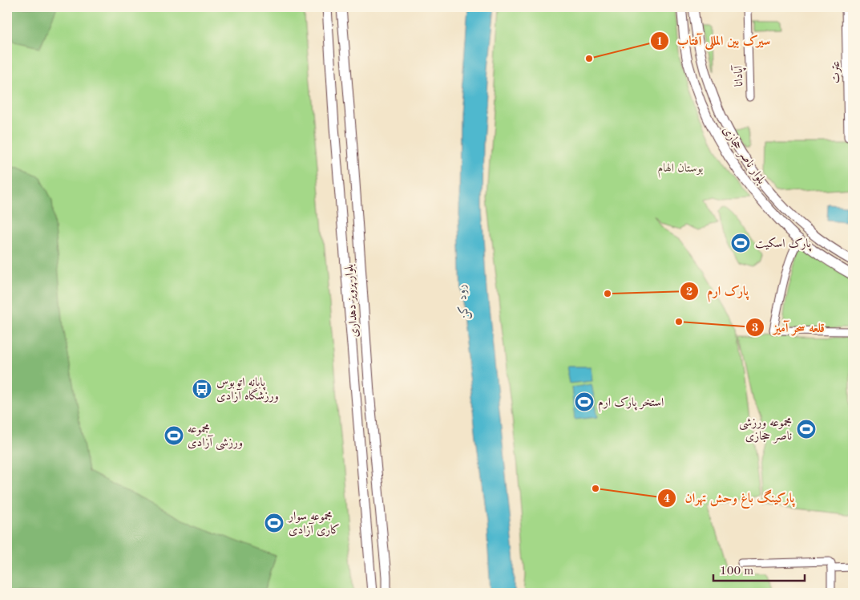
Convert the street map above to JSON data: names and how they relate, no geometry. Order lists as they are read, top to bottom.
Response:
{
  "streets": {
    "main road": ["بلوار ناصر حجازی", "بلوار پرویز دهداری"],
    "street": ["عترت", "آپادانا"]
  },
  "water": ["رود کن"],
  "parks": ["بوستان الهام"],
  "places": {
    "other": [
      "سیرک بین المللی آفتاب",
      "پارک ارم",
      "قلعه سحر آمیز",
      "پارکینگ باغ وحش تهران"
    ],
    "sports": [
      "پارک اسکیت",
      "استخر پارک ارم",
      "مجموعه ورزشی ناصر حجازی",
      "مجموعه ورزشی آزادی",
      "مجموعه سوار کاری آزادی"
    ],
    "bus stop": ["پایانه اتوبوس ورزشگاه آزادی"]
  },
  "scale_bar": "100 m"
}
